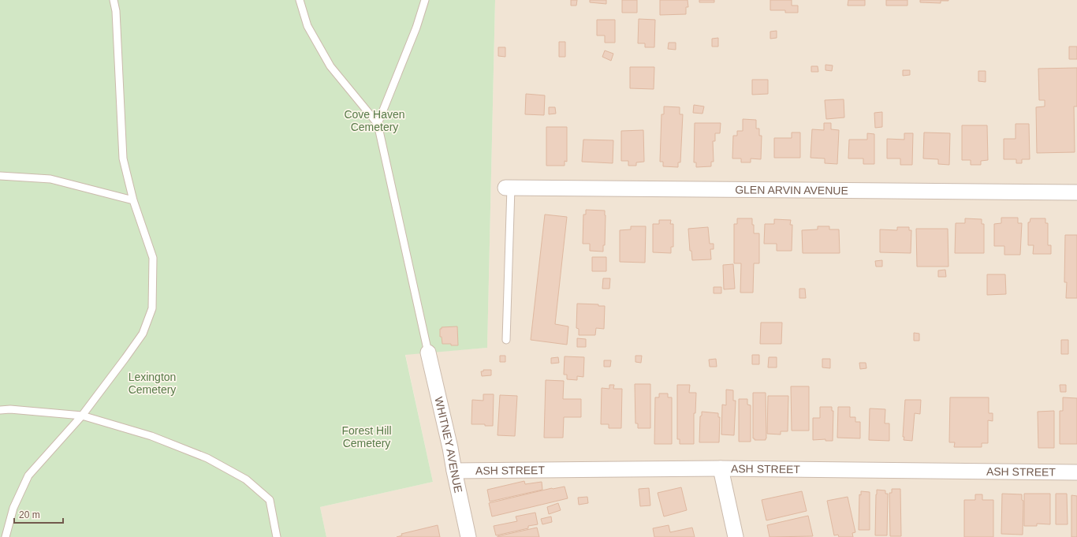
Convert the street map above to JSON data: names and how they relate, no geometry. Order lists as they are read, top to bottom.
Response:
{
  "streets": {
    "street": ["GLEN ARVIN AVENUE", "WHITNEY AVENUE", "ASH STREET"]
  },
  "crossings": [
    ["WHITNEY AVENUE", "ASH STREET"]
  ],
  "parks": ["Cove Haven Cemetery", "Lexington Cemetery", "Forest Hill Cemetery"],
  "scale_bar": "20 m"
}
